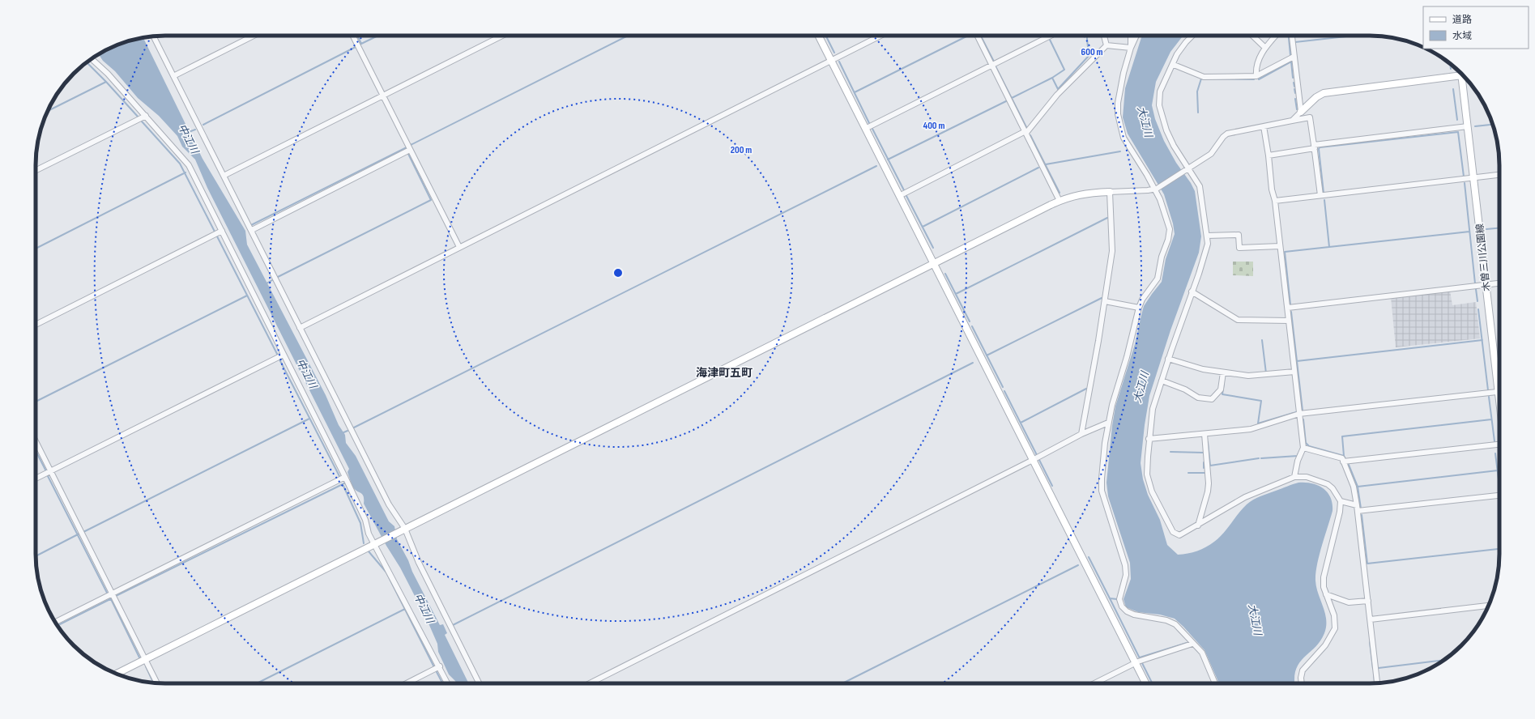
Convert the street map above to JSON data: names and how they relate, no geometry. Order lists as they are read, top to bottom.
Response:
{
  "streets": {
    "street": ["木曽三川公園線"]
  },
  "districts": ["海津町五町"],
  "water": ["大江川", "中江川"],
  "legend": ["道路", "水域"],
  "rings": ["600 m", "400 m", "200 m"]
}
